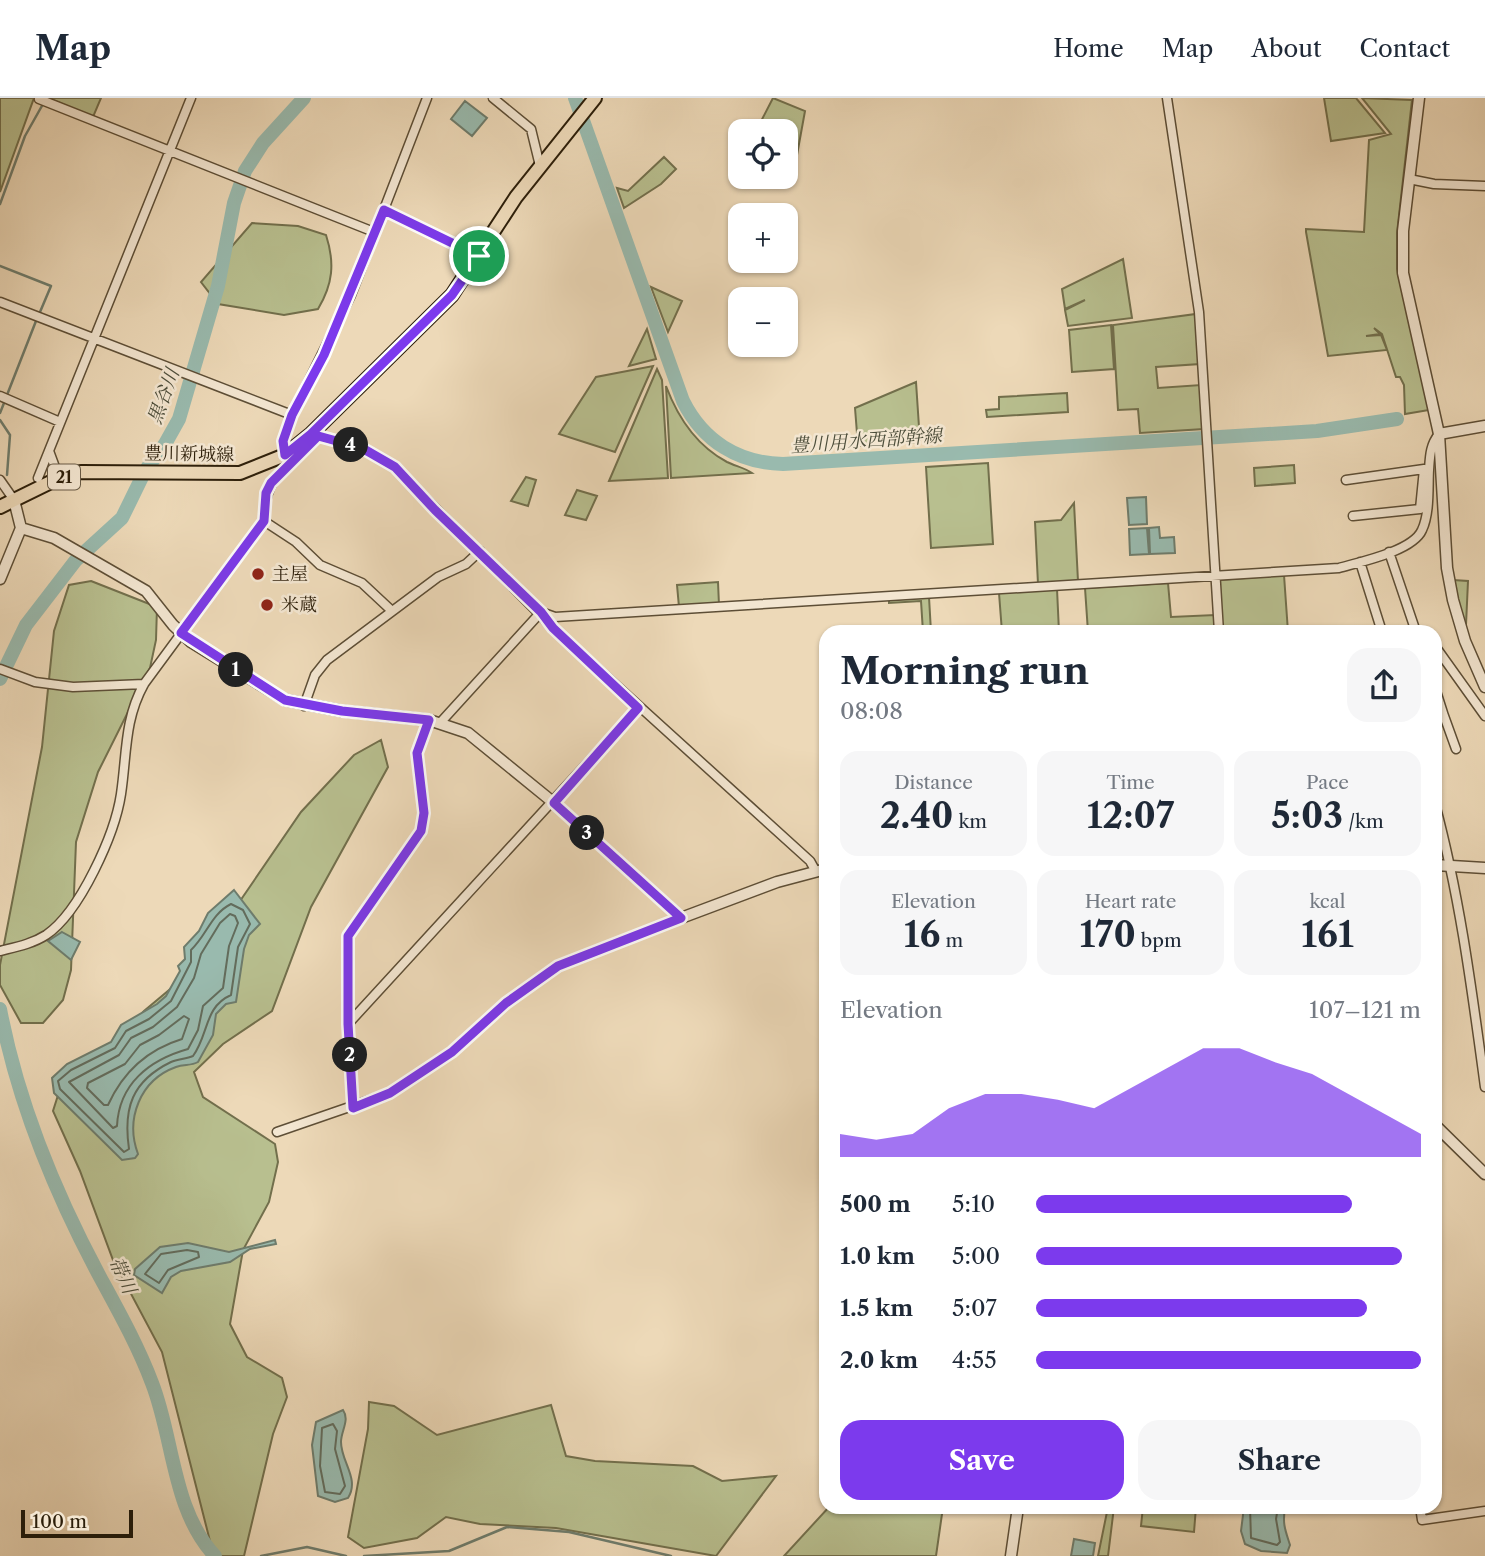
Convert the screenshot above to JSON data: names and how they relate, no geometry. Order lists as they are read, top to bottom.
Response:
{
  "streets": {
    "main road": ["豊川新城線", "21"]
  },
  "water": ["黒谷川", "豊川用水西部幹線", "帯川"],
  "places": ["主屋", "米蔵"],
  "scale_bar": "100 m",
  "page": {
    "header": "Map",
    "nav": [
      "Home",
      "Map",
      "About",
      "Contact"
    ],
    "map_buttons": ["+", "−"],
    "pins": [
      "4",
      "1",
      "3",
      "2"
    ],
    "heading": ["Morning run", "08:08"],
    "stats": [
      ["Distance", "2.40 km"],
      ["Time", "12:07"],
      ["Pace", "5:03 /km"],
      ["Elevation", "16 m"],
      ["Heart rate", "170 bpm"],
      ["kcal", "161"]
    ],
    "chart": ["Elevation", "107–121 m"],
    "list": [
      {
        "name": "500 m",
        "note": "5:10"
      },
      {
        "name": "1.0 km",
        "note": "5:00"
      },
      {
        "name": "1.5 km",
        "note": "5:07"
      },
      {
        "name": "2.0 km",
        "note": "4:55"
      }
    ],
    "buttons": ["Save", "Share"],
    "scale": "100 m"
  }
}
